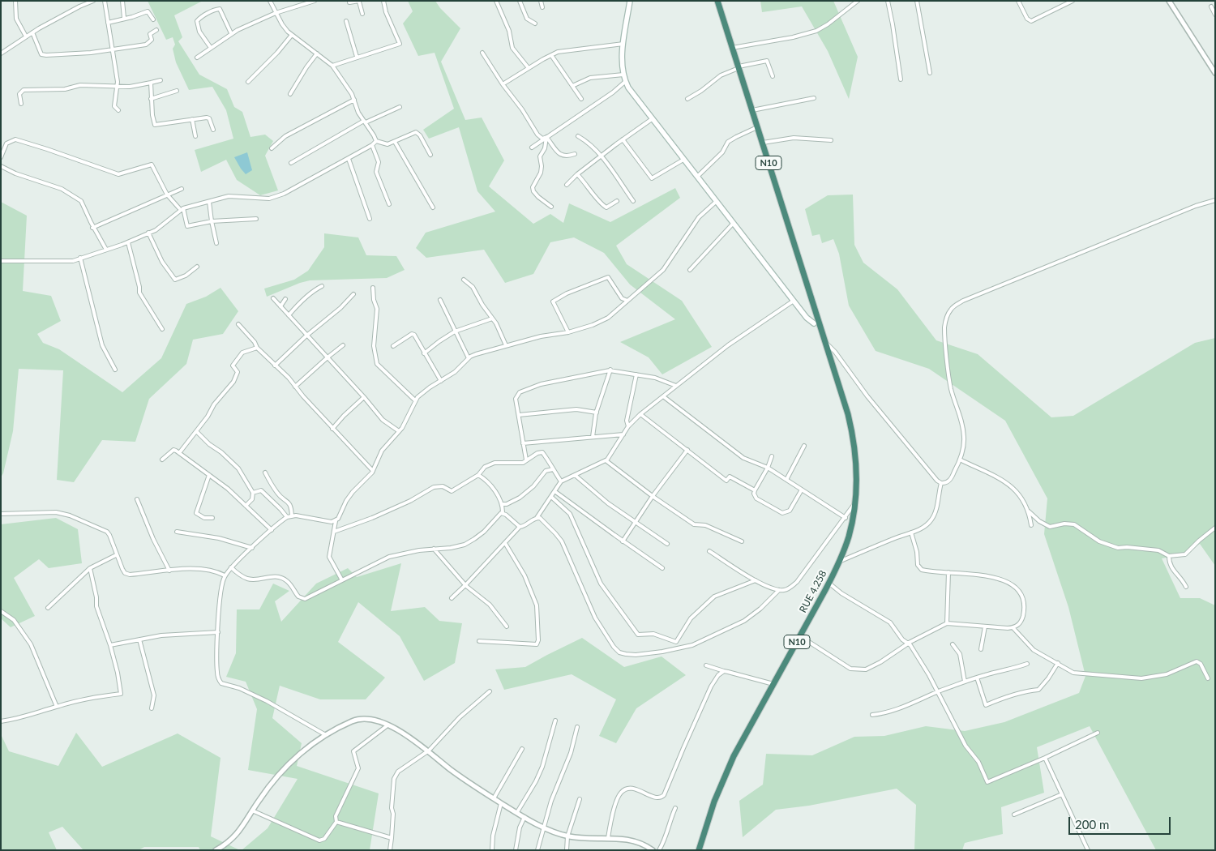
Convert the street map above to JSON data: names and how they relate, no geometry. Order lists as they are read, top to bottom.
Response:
{
  "streets": {
    "highway": ["N10", "RUE 4.258"]
  },
  "crossings": [
    ["N10", "RUE 4.258"]
  ],
  "scale_bar": "200 m"
}
